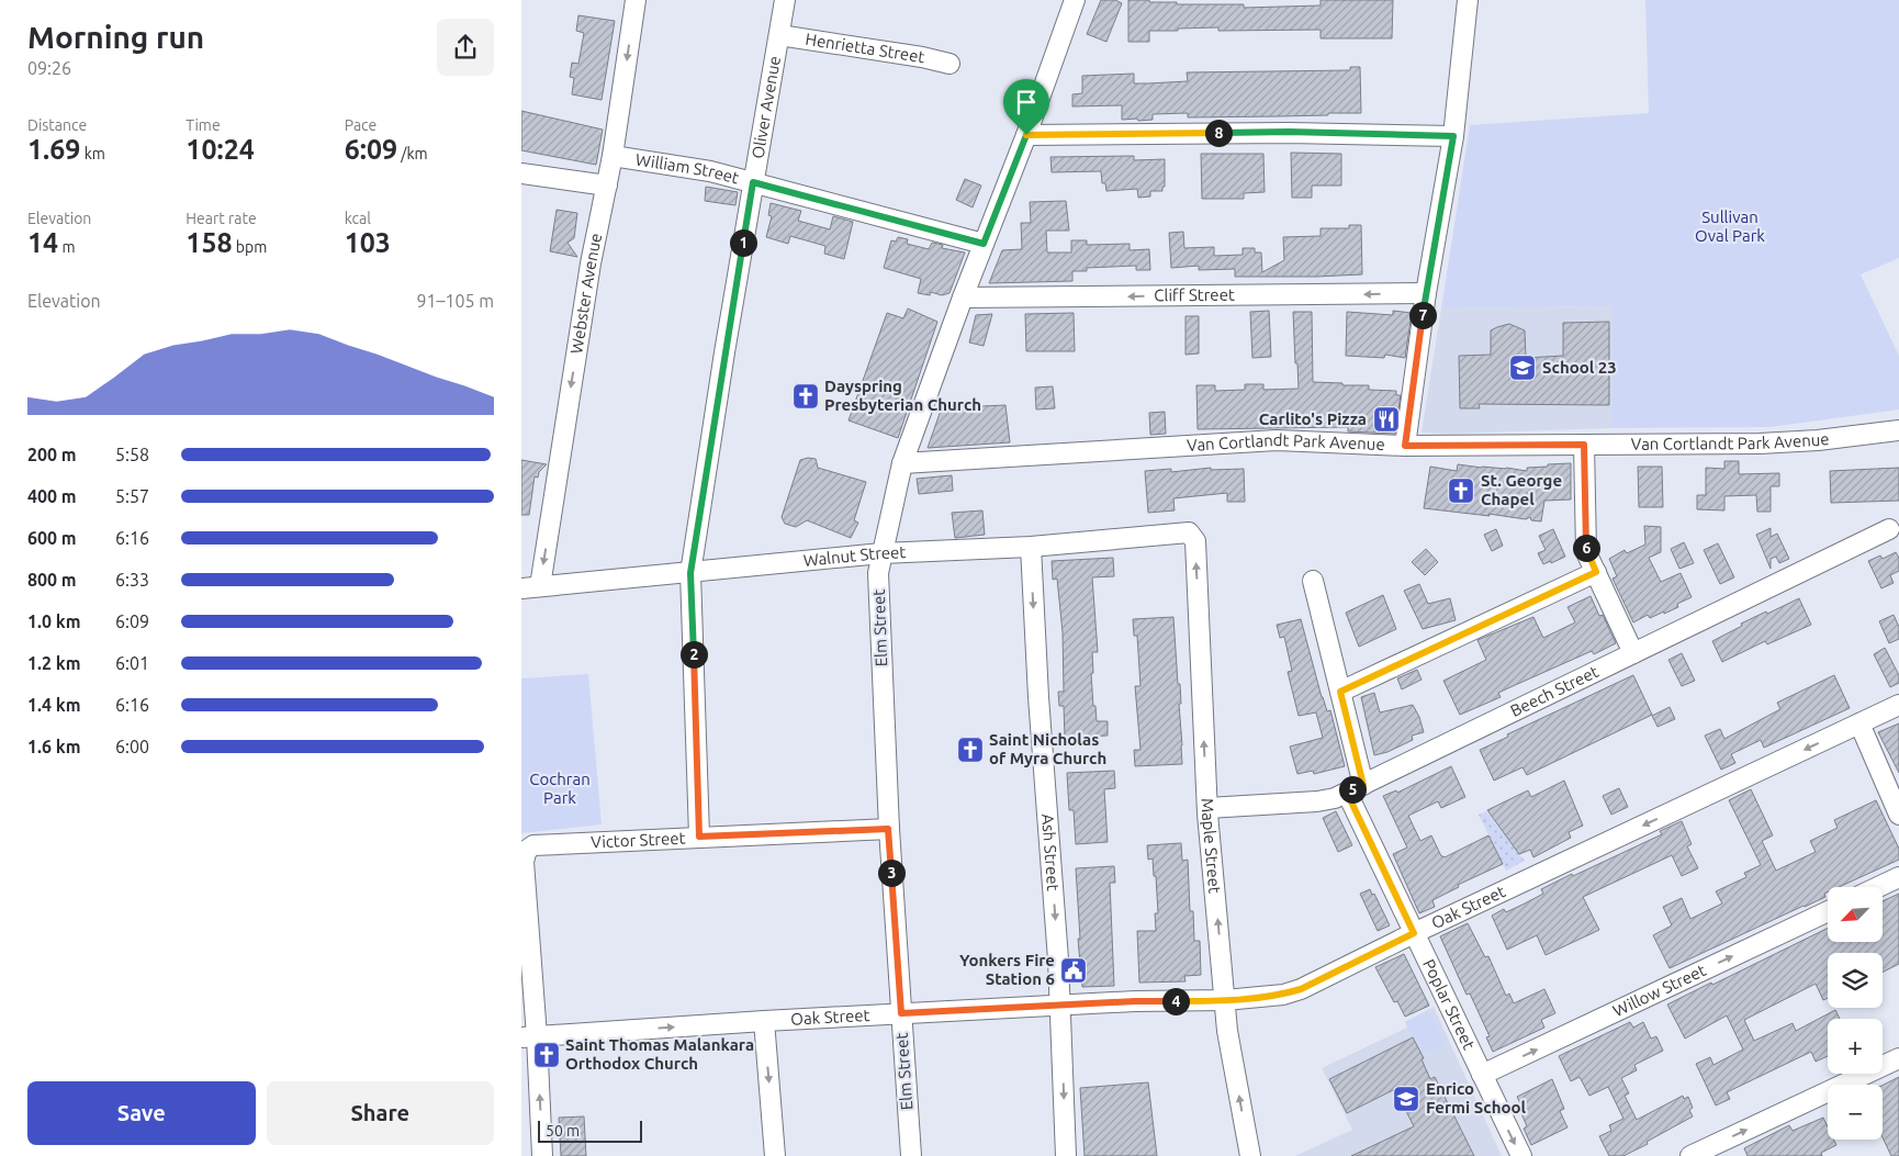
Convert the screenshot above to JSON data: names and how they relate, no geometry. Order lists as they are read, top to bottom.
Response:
{
  "streets": {
    "street": [
      "Henrietta Street",
      "Oliver Avenue",
      "William Street",
      "Webster Avenue",
      "Cliff Street",
      "Van Cortlandt Park Avenue",
      "Walnut Street",
      "Elm Street",
      "Beech Street",
      "Victor Street",
      "Maple Street",
      "Ash Street",
      "Oak Street",
      "Willow Street",
      "Poplar Street"
    ]
  },
  "crossings": [
    ["Henrietta Street", "Oliver Avenue"],
    ["Oliver Avenue", "William Street"],
    ["Oliver Avenue", "Walnut Street"],
    ["Oliver Avenue", "Victor Street"],
    ["William Street", "Webster Avenue"],
    ["William Street", "Elm Street"],
    ["Webster Avenue", "Walnut Street"],
    ["Cliff Street", "Elm Street"],
    ["Van Cortlandt Park Avenue", "Elm Street"],
    ["Walnut Street", "Elm Street"],
    ["Walnut Street", "Maple Street"],
    ["Walnut Street", "Ash Street"],
    ["Elm Street", "Victor Street"],
    ["Elm Street", "Oak Street"],
    ["Beech Street", "Maple Street"],
    ["Beech Street", "Poplar Street"],
    ["Maple Street", "Oak Street"],
    ["Ash Street", "Oak Street"],
    ["Oak Street", "Poplar Street"],
    ["Willow Street", "Poplar Street"]
  ],
  "one_way": ["Webster Avenue", "Maple Street", "Ash Street"],
  "parks": ["Sullivan Oval Park", "Cochran Park"],
  "places": {
    "school or university": ["School 23", "Enrico Fermi School"],
    "church": [
      "Dayspring Presbyterian Church",
      "St. George Chapel",
      "Saint Nicholas of Myra Church",
      "Saint Thomas Malankara Orthodox Church"
    ],
    "restaurant": ["Carlito's Pizza"],
    "public building": ["Yonkers Fire Station 6"]
  },
  "scale_bar": "50 m",
  "north": "bottom left",
  "page": {
    "heading": ["Morning run", "09:26"],
    "stats": [
      ["Distance", "1.69 km"],
      ["Time", "10:24"],
      ["Pace", "6:09 /km"],
      ["Elevation", "14 m"],
      ["Heart rate", "158 bpm"],
      ["kcal", "103"]
    ],
    "pins": [
      "8",
      "1",
      "7",
      "6",
      "2",
      "5",
      "3",
      "4"
    ],
    "chart": ["Elevation", "91–105 m"],
    "list": [
      {
        "name": "200 m",
        "note": "5:58"
      },
      {
        "name": "400 m",
        "note": "5:57"
      },
      {
        "name": "600 m",
        "note": "6:16"
      },
      {
        "name": "800 m",
        "note": "6:33"
      },
      {
        "name": "1.0 km",
        "note": "6:09"
      },
      {
        "name": "1.2 km",
        "note": "6:01"
      },
      {
        "name": "1.4 km",
        "note": "6:16"
      },
      {
        "name": "1.6 km",
        "note": "6:00"
      }
    ],
    "map_buttons": ["+", "−"],
    "buttons": ["Save", "Share"],
    "scale": "50 m"
  }
}
